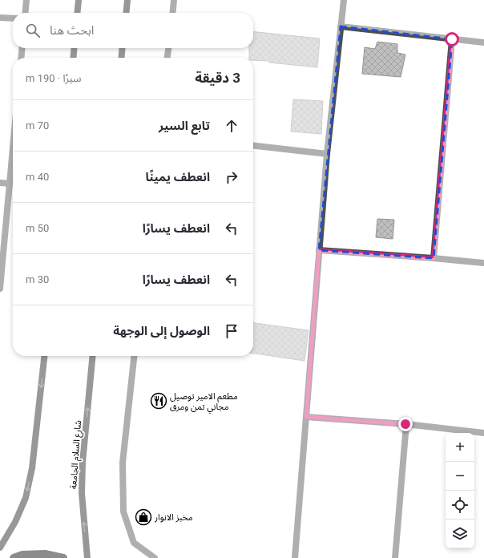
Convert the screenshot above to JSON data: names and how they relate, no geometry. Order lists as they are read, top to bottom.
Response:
{
  "streets": {
    "main road": ["شارع السلام الجامعة"]
  },
  "places": {
    "restaurant": ["مطعم الامير توصيل مجاني تمن ومرق"],
    "shop": ["مخبز الانوار"]
  },
  "page": {
    "search": "ابحث هنا",
    "heading": ["3 دقيقة", "سيرًا · 190 m"],
    "list": [
      ["تابع السير", "70 m"],
      ["انعطف يمينًا", "40 m"],
      ["انعطف يسارًا", "50 m"],
      ["انعطف يسارًا", "30 m"],
      "الوصول إلى الوجهة"
    ],
    "map_buttons": ["+", "−"]
  }
}
